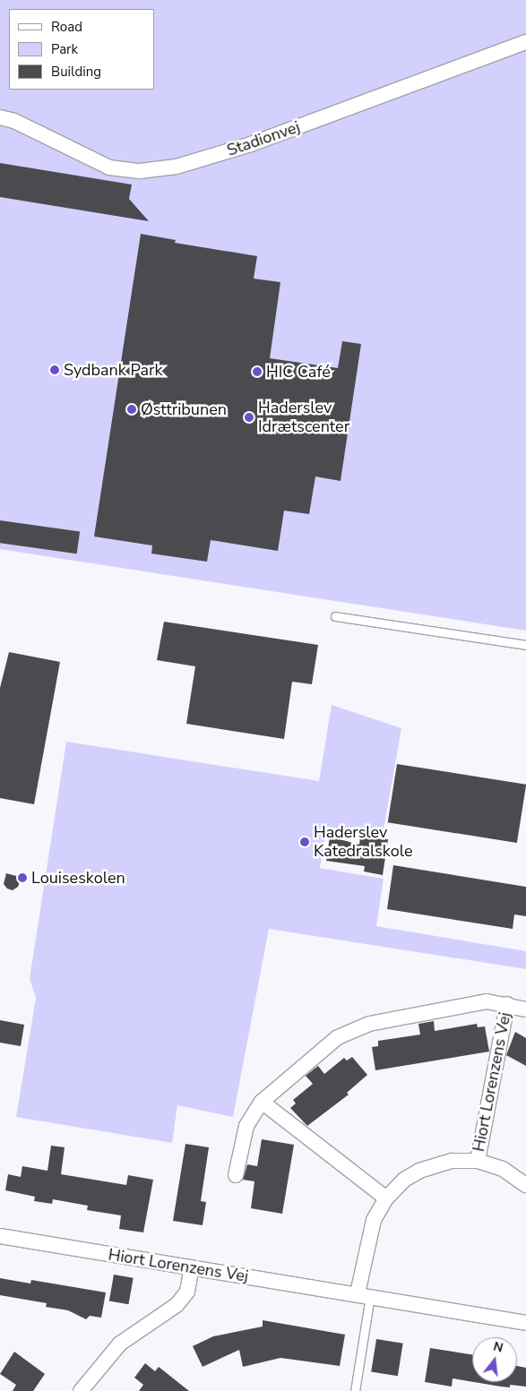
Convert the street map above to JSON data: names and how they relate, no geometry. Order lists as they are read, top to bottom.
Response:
{
  "streets": {
    "street": ["Stadionvej", "Hiort Lorenzens Vej"]
  },
  "places": [
    "Sydbank Park",
    "HIC Café",
    "Østtribunen",
    "Haderslev Idrætscenter",
    "Haderslev Katedralskole",
    "Louiseskolen"
  ],
  "legend": ["Road", "Park", "Building"],
  "north": "top"
}
